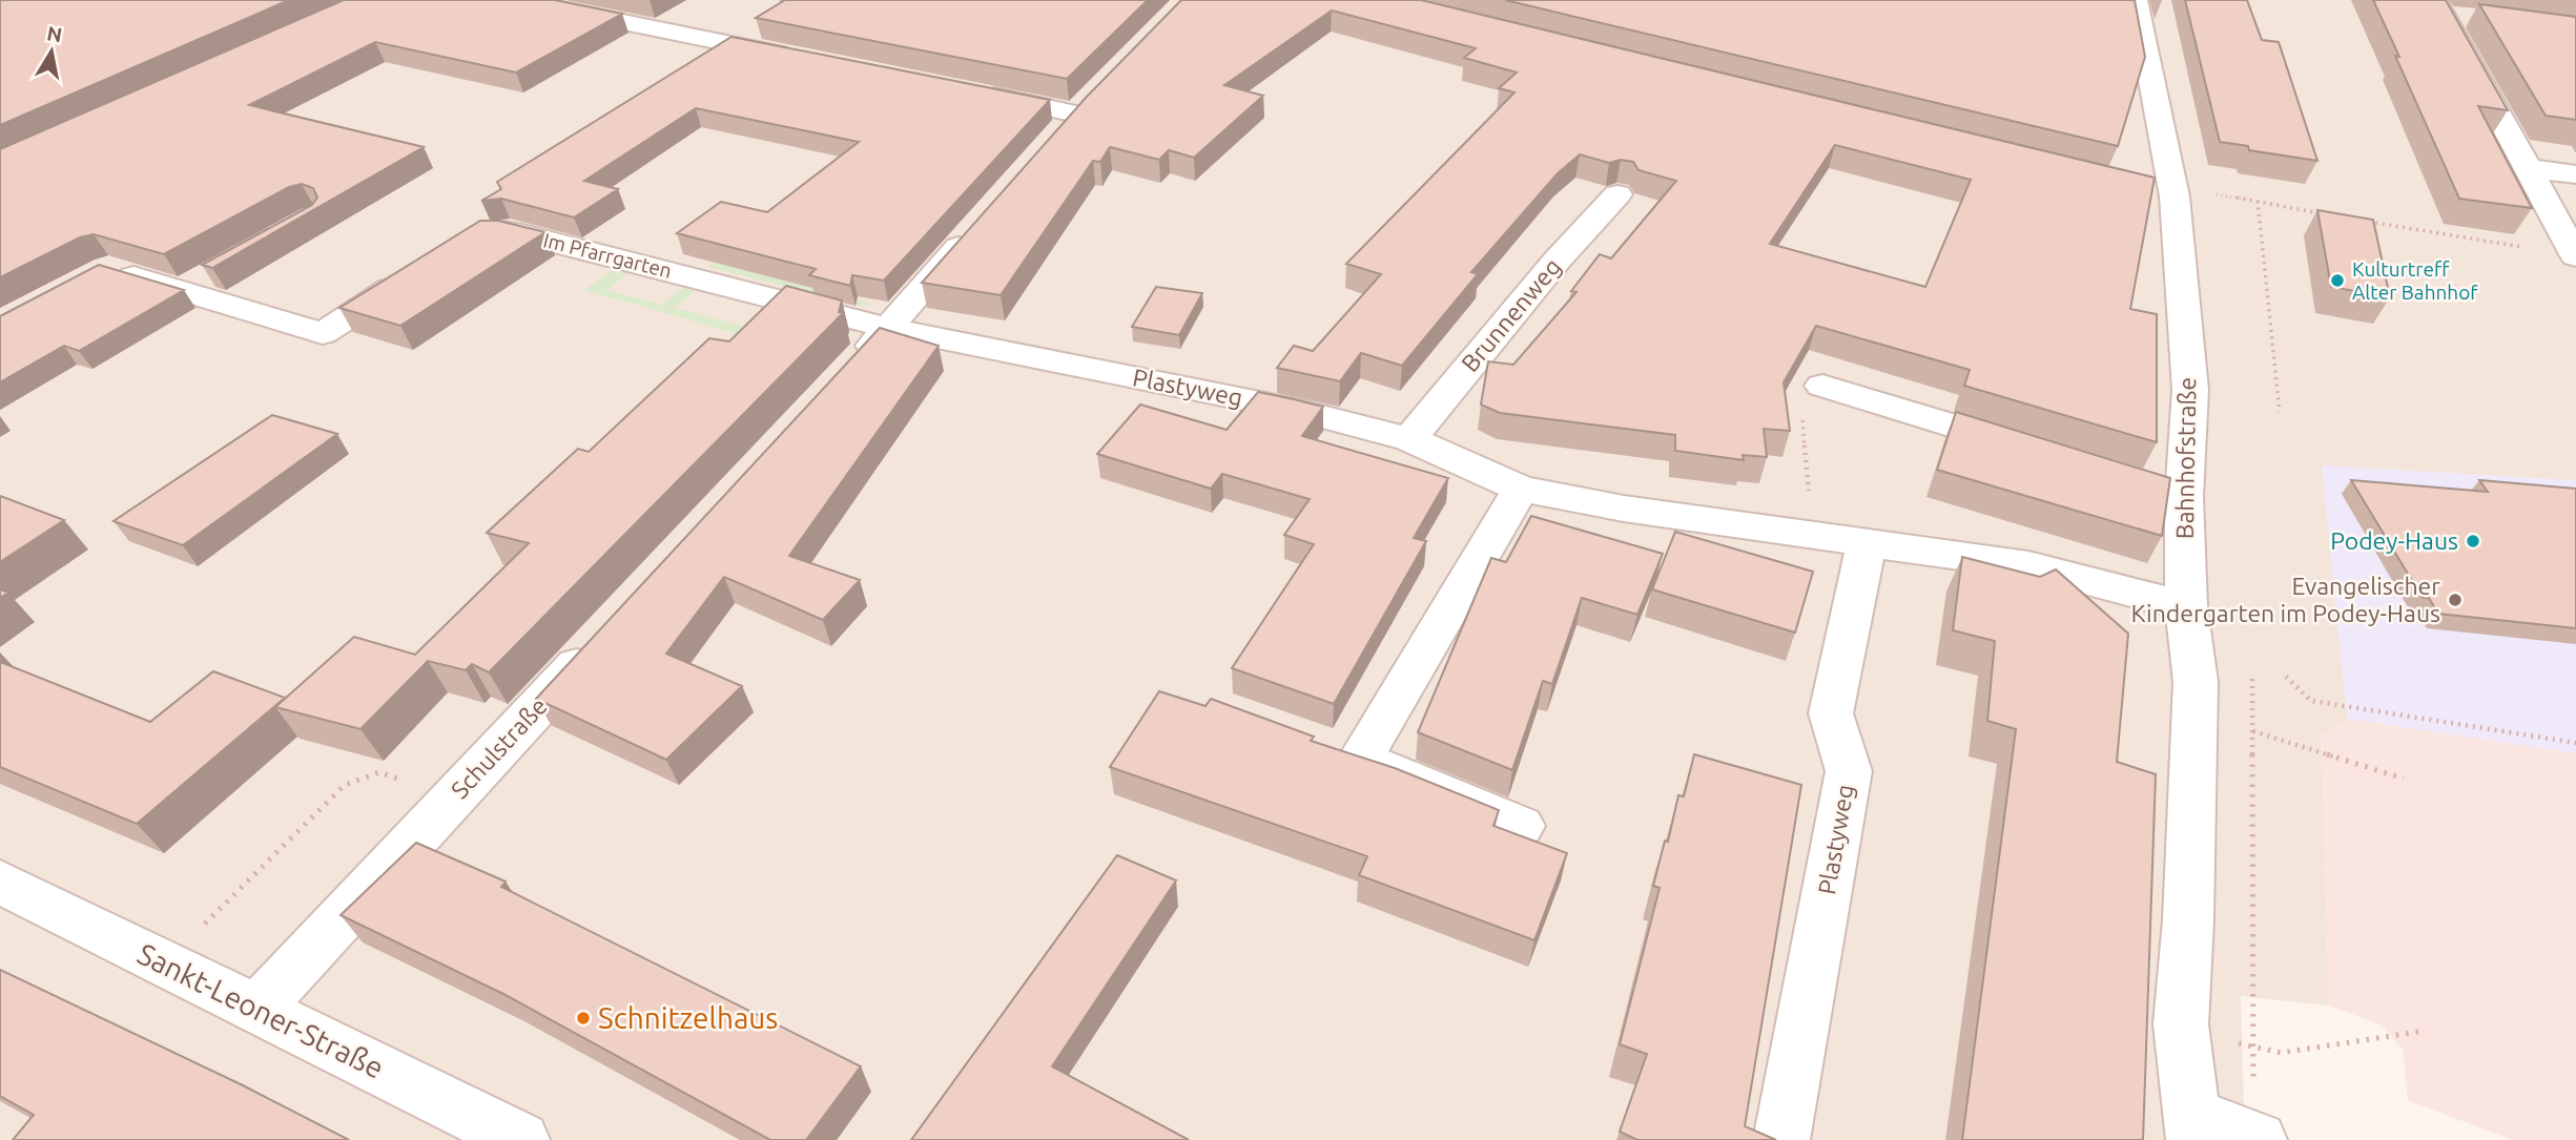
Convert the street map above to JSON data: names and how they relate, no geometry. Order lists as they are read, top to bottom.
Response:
{
  "streets": {
    "street": [
      "Im Pfarrgarten",
      "Brunnenweg",
      "Plastyweg",
      "Bahnhofstraße",
      "Schulstraße",
      "Sankt-Leoner-Straße"
    ]
  },
  "crossings": [
    ["Im Pfarrgarten", "Plastyweg"],
    ["Brunnenweg", "Plastyweg"],
    ["Plastyweg", "Bahnhofstraße"],
    ["Schulstraße", "Sankt-Leoner-Straße"]
  ],
  "places": [
    "Kulturtreff Alter Bahnhof",
    "Podey-Haus",
    "Evangelischer Kindergarten im Podey-Haus",
    "Schnitzelhaus"
  ],
  "north": "top"
}
